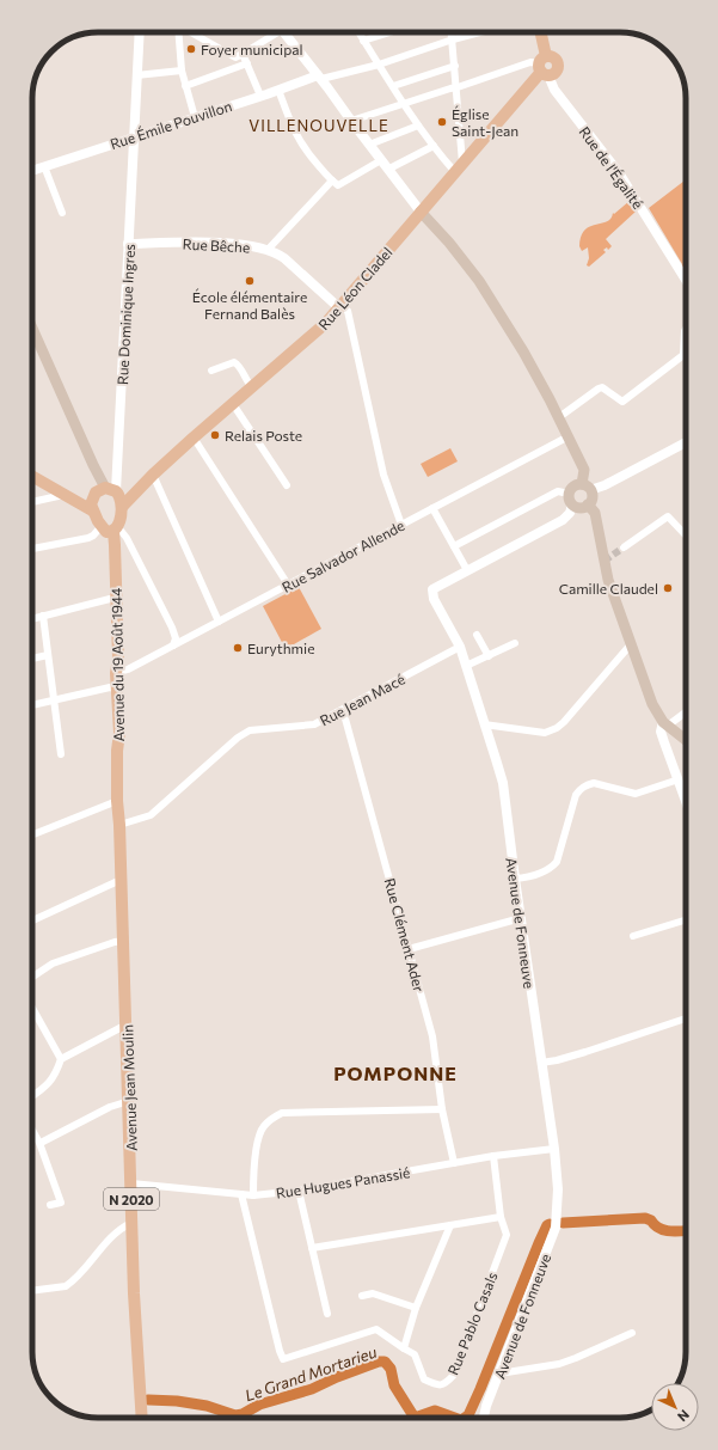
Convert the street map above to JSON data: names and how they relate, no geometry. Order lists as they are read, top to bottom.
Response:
{
  "streets": {
    "main road": [
      "Rue Léon Cladel",
      "Avenue du 19 Août 1944",
      "Avenue Jean Moulin",
      "N 2020"
    ],
    "street": [
      "Rue Émile Pouvillon",
      "Rue de l'Égalité",
      "Rue Bêche",
      "Rue Dominique Ingres",
      "Rue Salvador Allende",
      "Rue Jean Macé",
      "Avenue de Fonneuve",
      "Rue Clément Ader",
      "Rue Hugues Panassié",
      "Rue Pablo Casals"
    ]
  },
  "crossings": [
    ["Rue Émile Pouvillon", "Rue Dominique Ingres"],
    ["Rue de l'Égalité", "Rue Léon Cladel"],
    ["Rue Bêche", "Rue Léon Cladel"],
    ["Rue Bêche", "Rue Dominique Ingres"],
    ["Rue Léon Cladel", "Rue Dominique Ingres"],
    ["Rue Salvador Allende", "Avenue du 19 Août 1944"],
    ["Avenue du 19 Août 1944", "Avenue Jean Moulin"],
    ["Rue Jean Macé", "Avenue de Fonneuve"],
    ["Rue Jean Macé", "Rue Clément Ader"],
    ["Rue Jean Macé", "Avenue Jean Moulin"],
    ["Avenue de Fonneuve", "Rue Hugues Panassié"],
    ["Rue Clément Ader", "Rue Hugues Panassié"],
    ["Avenue Jean Moulin", "Rue Hugues Panassié"],
    ["Rue Hugues Panassié", "Rue Pablo Casals"]
  ],
  "districts": ["VILLENOUVELLE", "POMPONNE"],
  "water": ["Le Grand Mortarieu"],
  "places": [
    "Foyer municipal",
    "Église Saint-Jean",
    "École élémentaire Fernand Balès",
    "Relais Poste",
    "Camille Claudel",
    "Eurythmie"
  ],
  "north": "bottom right"
}
